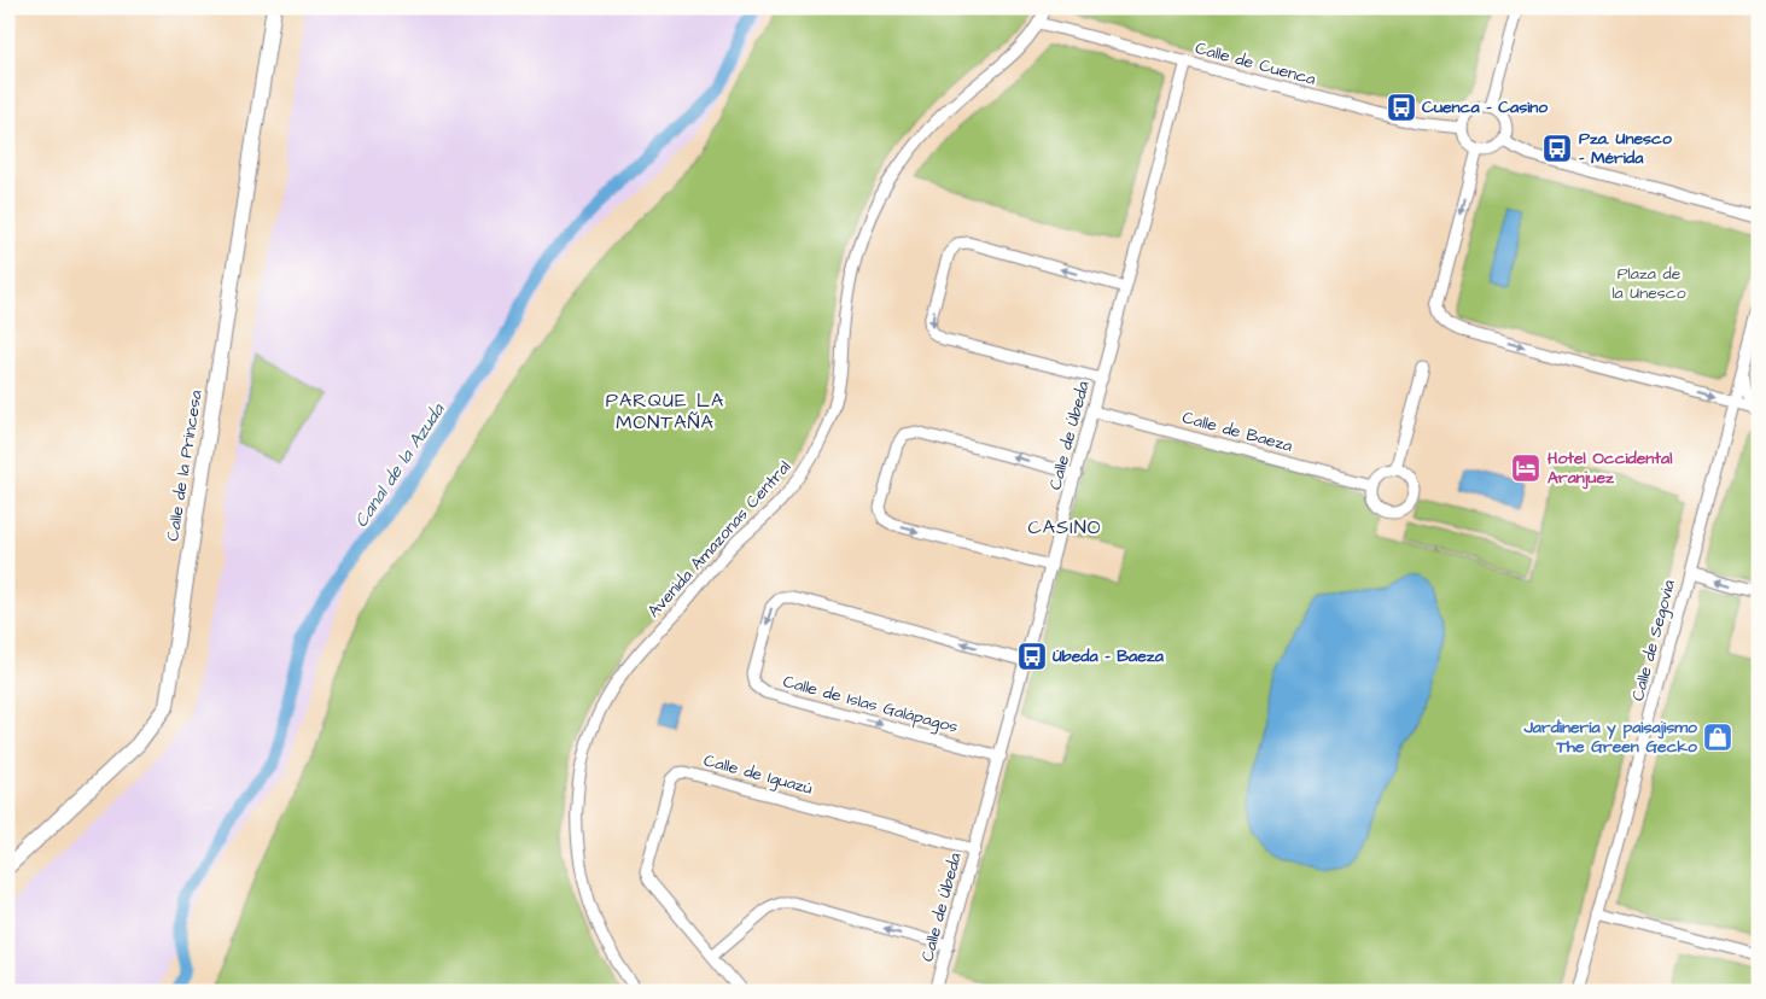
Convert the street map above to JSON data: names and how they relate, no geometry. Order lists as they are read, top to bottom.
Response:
{
  "streets": {
    "street": [
      "Calle de Cuenca",
      "Calle de Baeza",
      "Calle de Úbeda",
      "Calle de la Princesa",
      "Avenida Amazonas Central",
      "Calle de Segovia",
      "Calle de Islas Galápagos",
      "Calle de Iguazú"
    ]
  },
  "crossings": [
    ["Calle de Cuenca", "Calle de Úbeda"],
    ["Calle de Cuenca", "Avenida Amazonas Central"],
    ["Calle de Baeza", "Calle de Úbeda"],
    ["Calle de Úbeda", "Calle de Islas Galápagos"],
    ["Calle de Úbeda", "Calle de Iguazú"]
  ],
  "districts": ["PARQUE LA MONTAÑA", "CASINO"],
  "water": ["Canal de la Azuda"],
  "parks": ["Plaza de la Unesco"],
  "places": {
    "bus stop": ["Cuenca - Casino", "Pza. Unesco - Mérida", "Úbeda - Baeza"],
    "hotel": ["Hotel Occidental Aranjuez"],
    "shop": ["Jardinería y paisajismo The Green Gecko"]
  }
}
